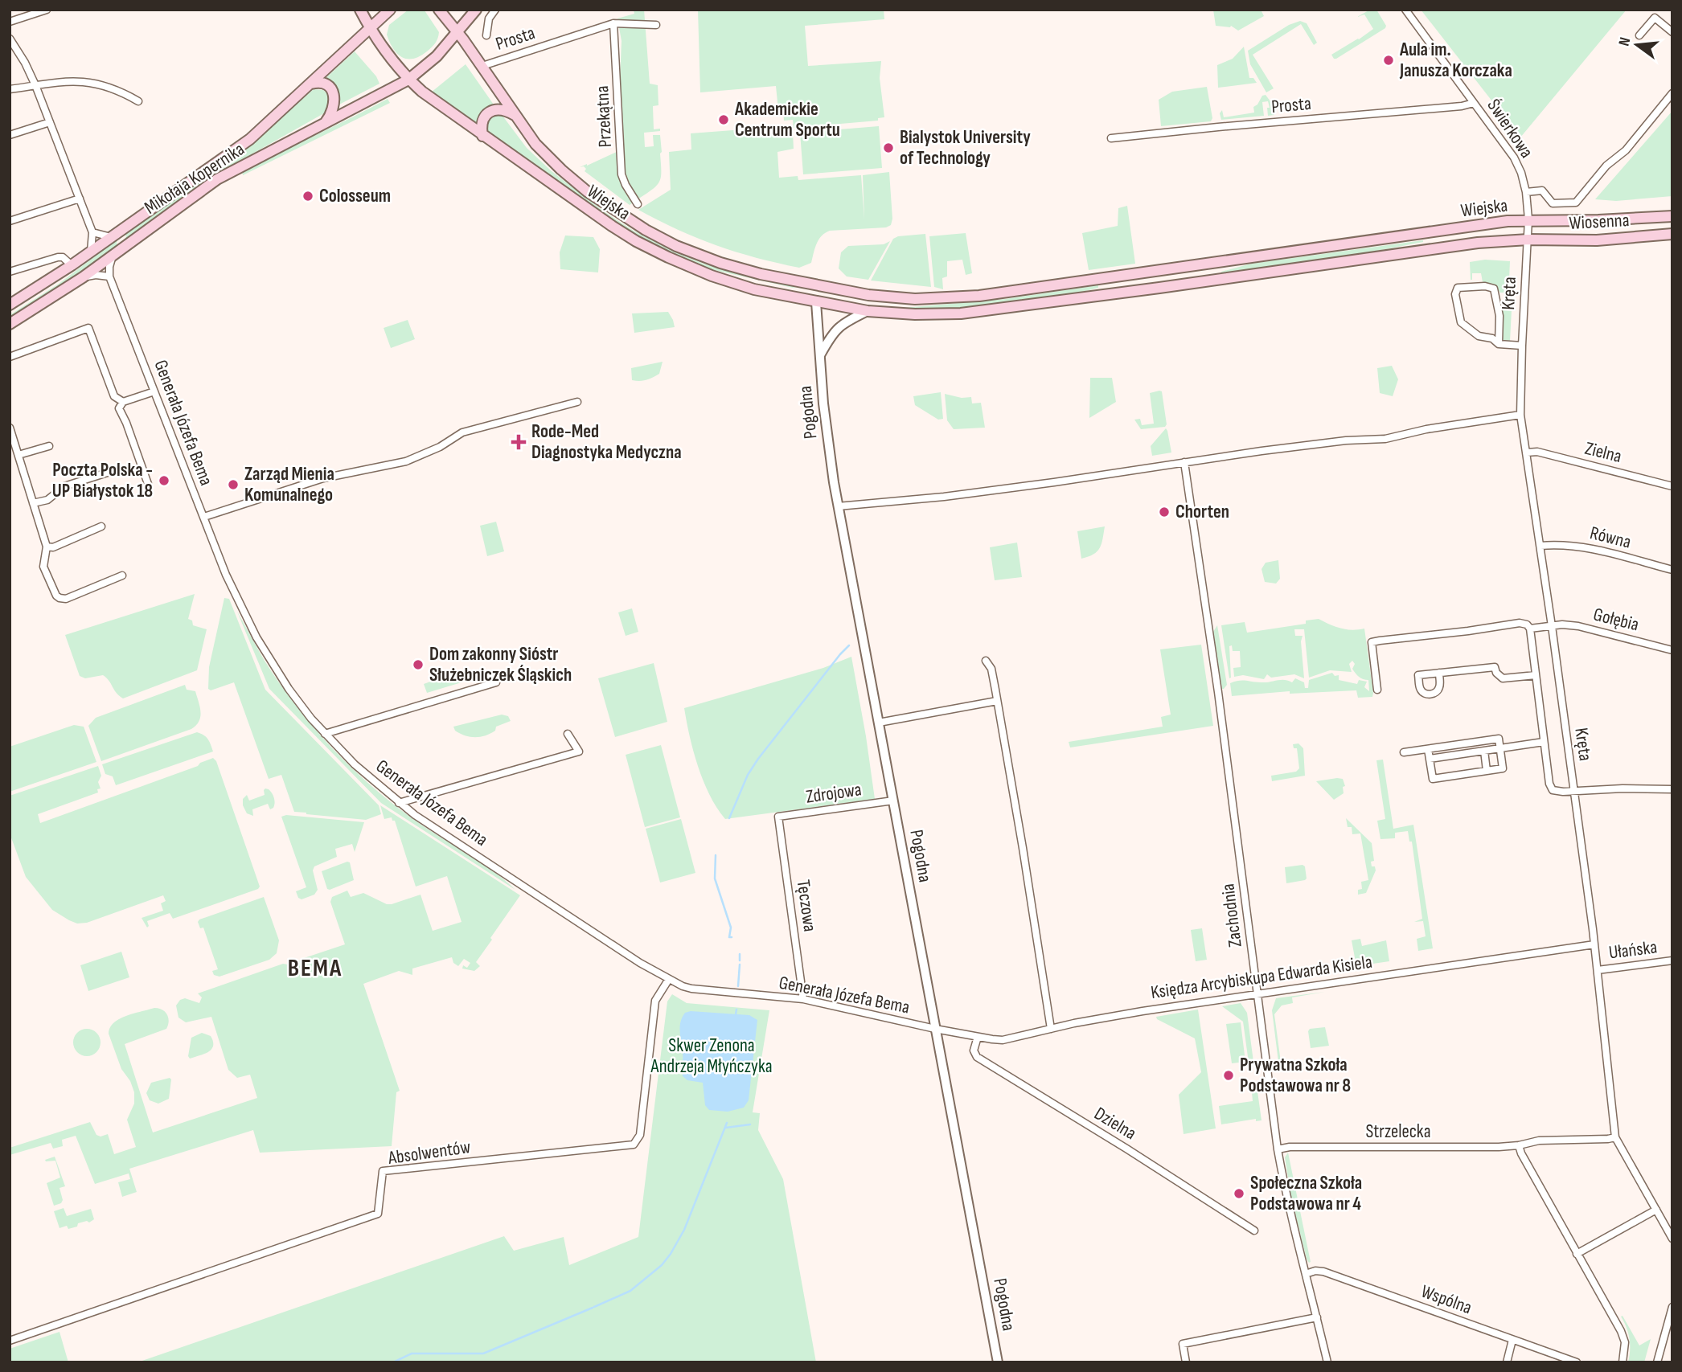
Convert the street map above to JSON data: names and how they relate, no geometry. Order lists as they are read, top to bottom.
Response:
{
  "streets": {
    "main road": ["Mikołaja Kopernika", "Wiejska", "Wiosenna"],
    "street": [
      "Prosta",
      "Przekątna",
      "Świerkowa",
      "Kręta",
      "Pogodna",
      "Generała Józefa Bema",
      "Zielna",
      "Równa",
      "Gołębia",
      "Zdrojowa",
      "Tęczowa",
      "Zachodnia",
      "Ułańska",
      "Księdza Arcybiskupa Edwarda Kisiela",
      "Dzielna",
      "Strzelecka",
      "Absolwentów",
      "Wspólna"
    ]
  },
  "crossings": [
    ["Prosta", "Przekątna"],
    ["Prosta", "Świerkowa"],
    ["Prosta", "Wiejska"],
    ["Świerkowa", "Wiejska"],
    ["Świerkowa", "Wiosenna"],
    ["Mikołaja Kopernika", "Wiejska"],
    ["Wiejska", "Wiosenna"],
    ["Wiejska", "Kręta"],
    ["Wiejska", "Pogodna"],
    ["Wiosenna", "Kręta"],
    ["Kręta", "Zielna"],
    ["Kręta", "Równa"],
    ["Kręta", "Gołębia"],
    ["Kręta", "Ułańska"],
    ["Kręta", "Księdza Arcybiskupa Edwarda Kisiela"],
    ["Kręta", "Strzelecka"],
    ["Pogodna", "Generała Józefa Bema"],
    ["Pogodna", "Zdrojowa"],
    ["Pogodna", "Księdza Arcybiskupa Edwarda Kisiela"],
    ["Generała Józefa Bema", "Tęczowa"],
    ["Generała Józefa Bema", "Księdza Arcybiskupa Edwarda Kisiela"],
    ["Generała Józefa Bema", "Absolwentów"],
    ["Zdrojowa", "Tęczowa"],
    ["Zachodnia", "Księdza Arcybiskupa Edwarda Kisiela"],
    ["Zachodnia", "Strzelecka"],
    ["Zachodnia", "Wspólna"],
    ["Księdza Arcybiskupa Edwarda Kisiela", "Dzielna"]
  ],
  "districts": ["BEMA"],
  "parks": ["Skwer Zenona Andrzeja Młyńczyka"],
  "places": {
    "other": [
      "Aula im. Janusza Korczaka",
      "Akademickie Centrum Sportu",
      "Bialystok University of Technology",
      "Colosseum",
      "Poczta Polska - UP Białystok 18",
      "Zarząd Mienia Komunalnego",
      "Chorten",
      "Dom zakonny Sióstr Służebniczek Śląskich",
      "Prywatna Szkoła Podstawowa nr 8",
      "Społeczna Szkoła Podstawowa nr 4"
    ],
    "health": ["Rode-Med Diagnostyka Medyczna"]
  },
  "north": "left"
}
